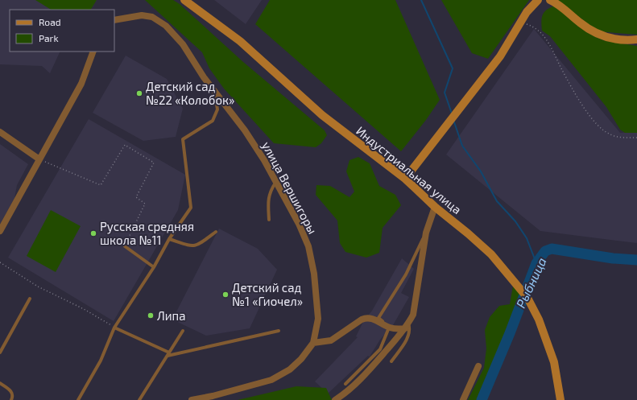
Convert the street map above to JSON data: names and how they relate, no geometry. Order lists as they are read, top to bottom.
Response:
{
  "streets": {
    "main road": ["Индустриальная улица"],
    "street": ["улица Вершигоры"]
  },
  "water": ["Рыбница"],
  "places": [
    "Детский сад №22 «Колобок»",
    "Русская средняя школа №11",
    "Детский сад №1 «Гиочел»",
    "Липа"
  ],
  "legend": ["Road", "Park"]
}
